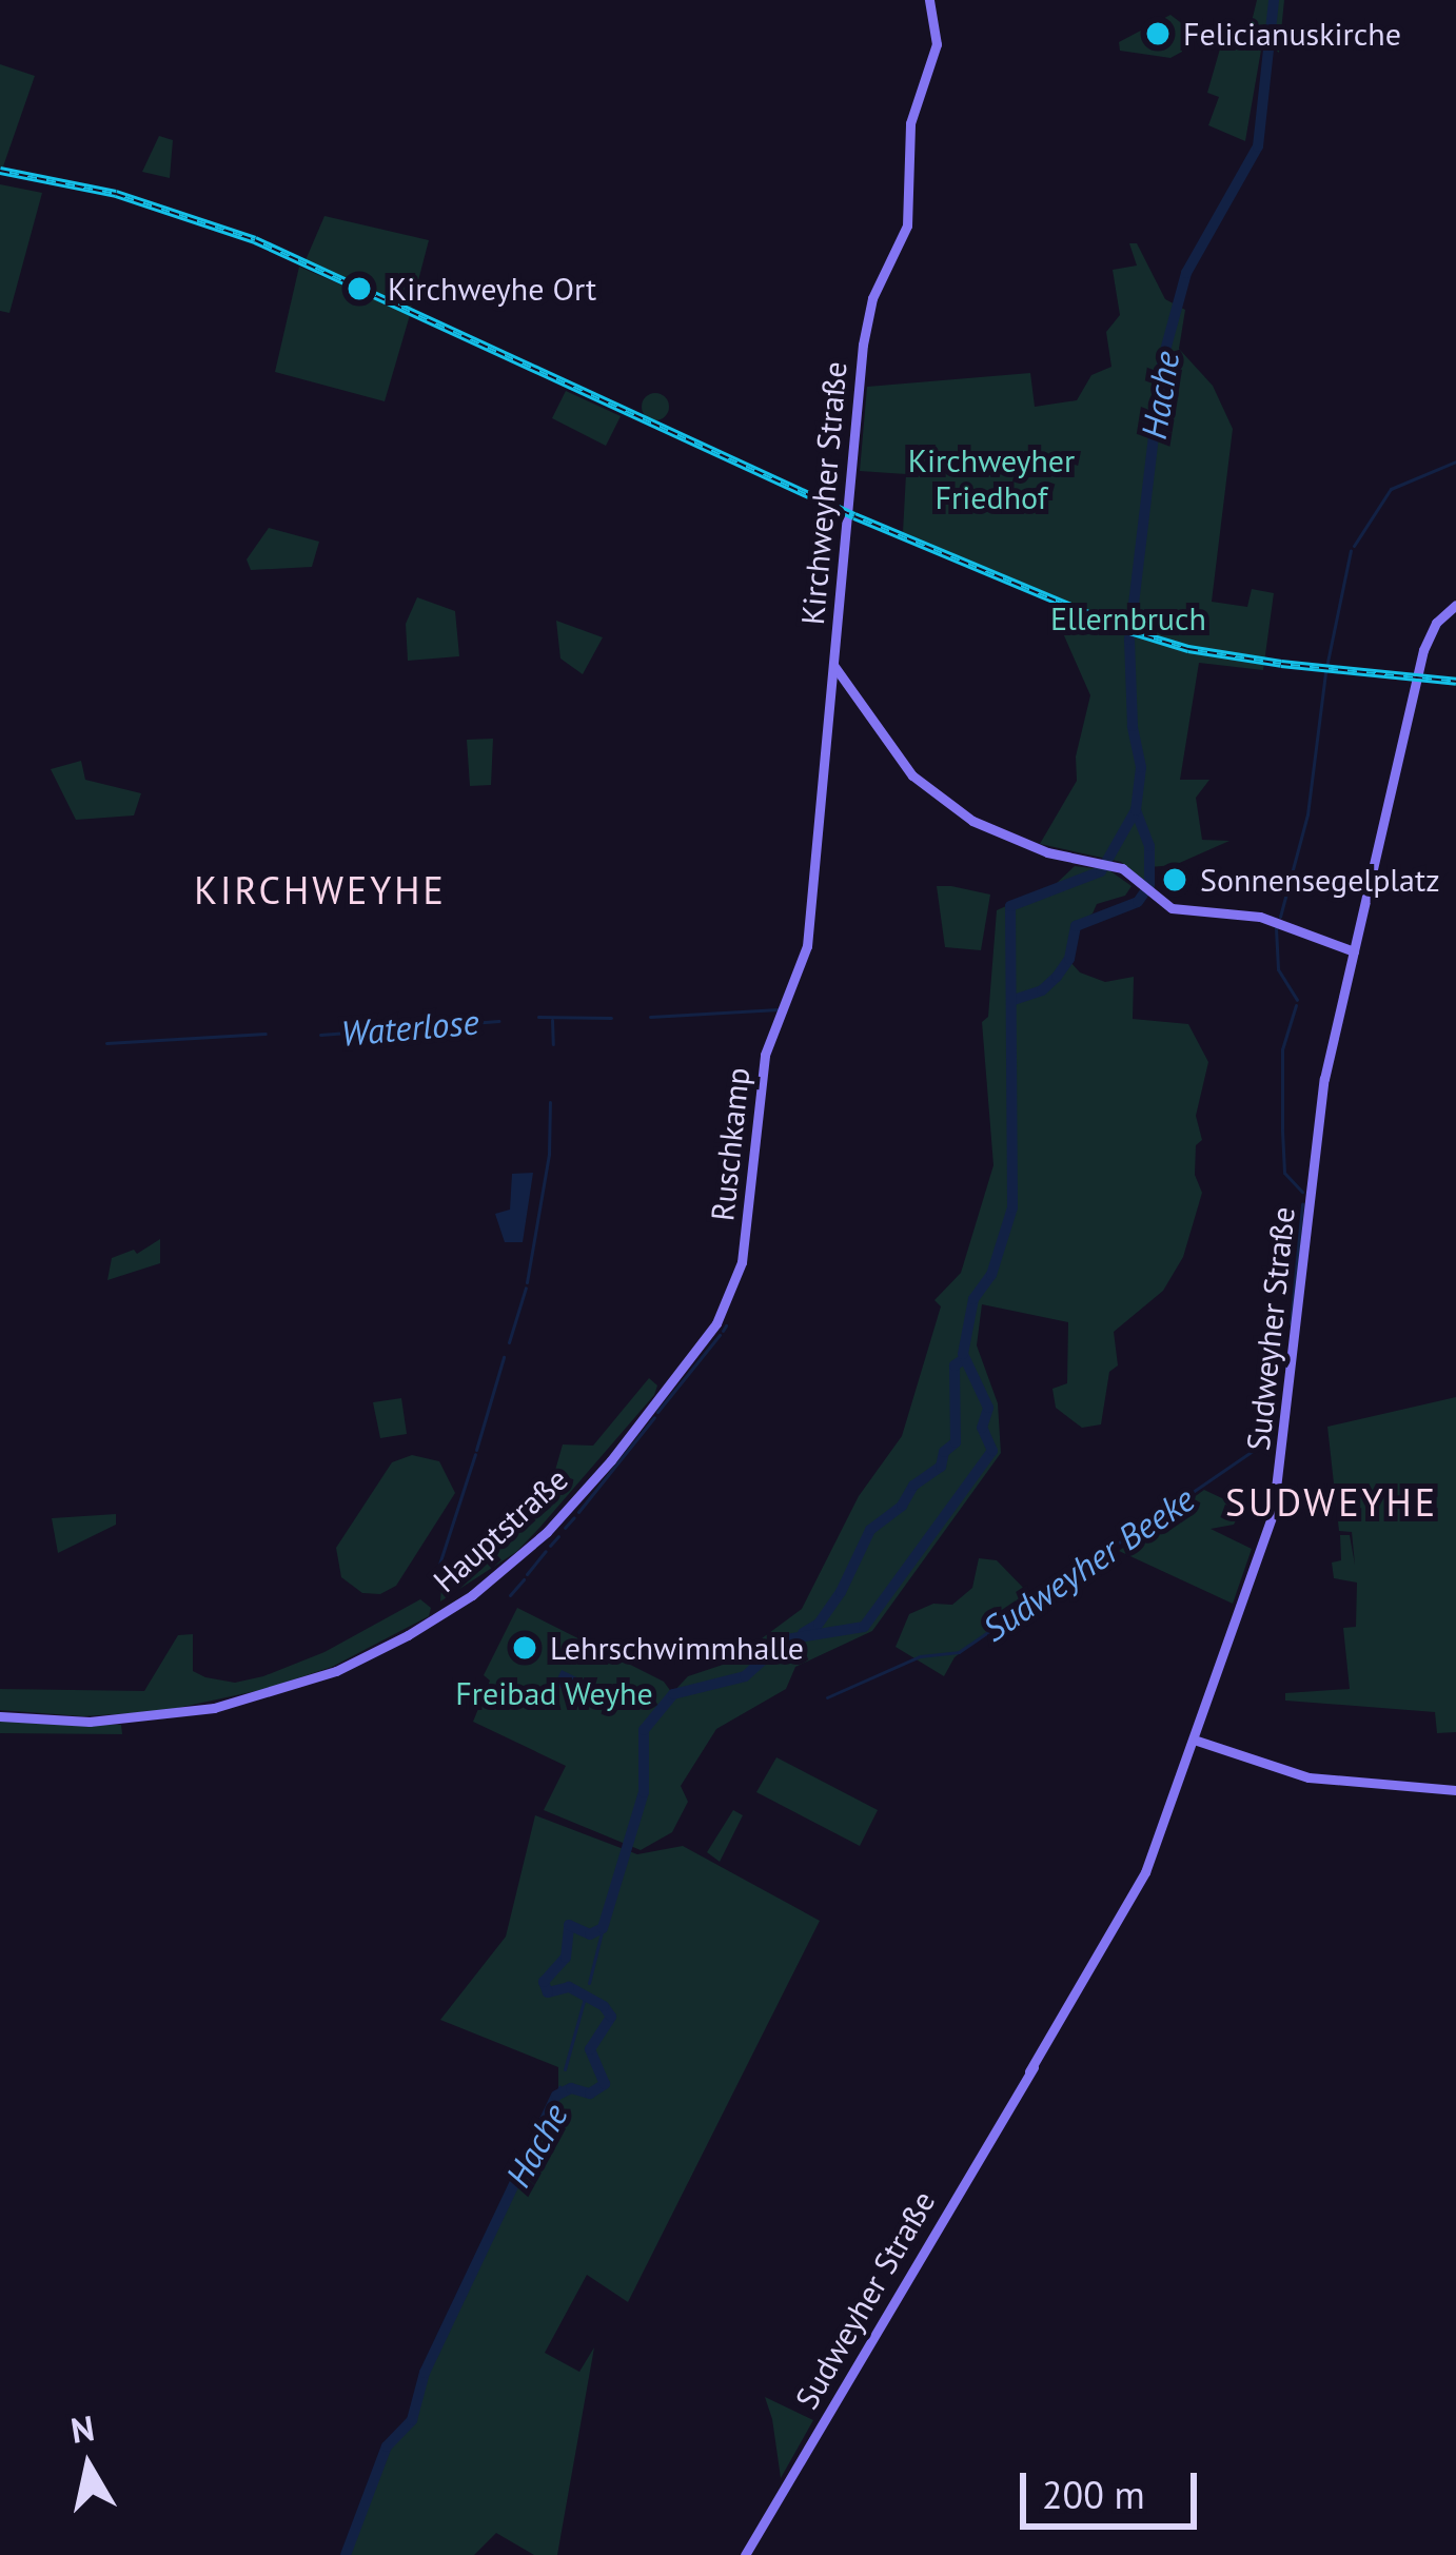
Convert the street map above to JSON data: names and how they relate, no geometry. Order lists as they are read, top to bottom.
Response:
{
  "streets": {
    "main road": [
      "Kirchweyher Straße",
      "Ruschkamp",
      "Sudweyher Straße",
      "Hauptstraße"
    ]
  },
  "crossings": [
    ["Kirchweyher Straße", "Ruschkamp"],
    ["Ruschkamp", "Hauptstraße"]
  ],
  "districts": ["KIRCHWEYHE", "SUDWEYHE"],
  "water": ["Hache", "Waterlose", "Sudweyher Beeke"],
  "parks": ["Kirchweyher Friedhof", "Ellernbruch", "Freibad Weyhe"],
  "places": [
    "Felicianuskirche",
    "Kirchweyhe Ort",
    "Sonnensegelplatz",
    "Lehrschwimmhalle"
  ],
  "scale_bar": "200 m",
  "north": "top"
}
